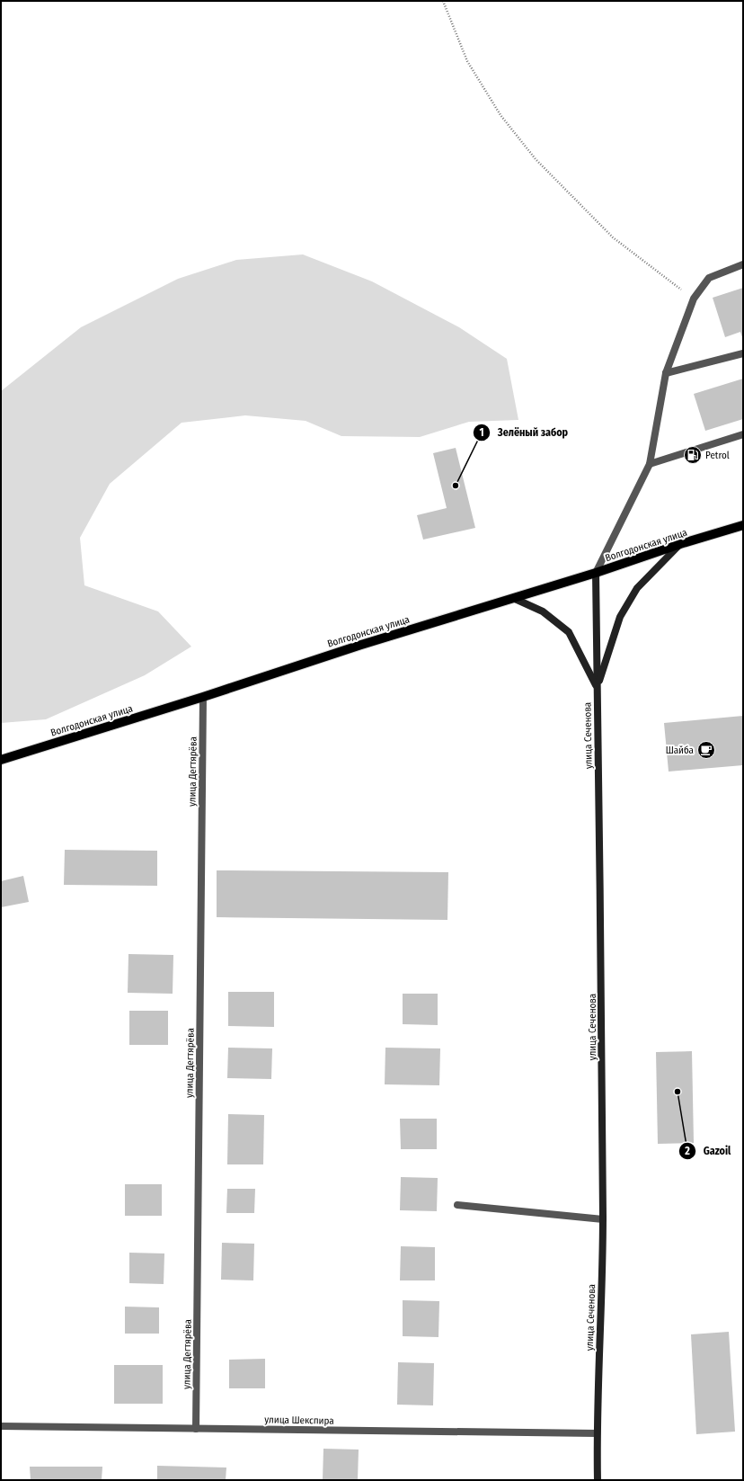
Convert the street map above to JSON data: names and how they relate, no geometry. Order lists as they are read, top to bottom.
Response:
{
  "streets": {
    "main road": ["Волгодонская улица"],
    "street": ["улица Сеченова", "улица Дегтярёва", "улица Шекспира"]
  },
  "crossings": [
    ["Волгодонская улица", "улица Сеченова"],
    ["Волгодонская улица", "улица Дегтярёва"],
    ["улица Сеченова", "улица Шекспира"],
    ["улица Дегтярёва", "улица Шекспира"]
  ],
  "places": {
    "fuel station": ["Petrol"],
    "other": ["Зелёный забор", "Gazoil"],
    "cafe": ["Шайба"]
  }
}
